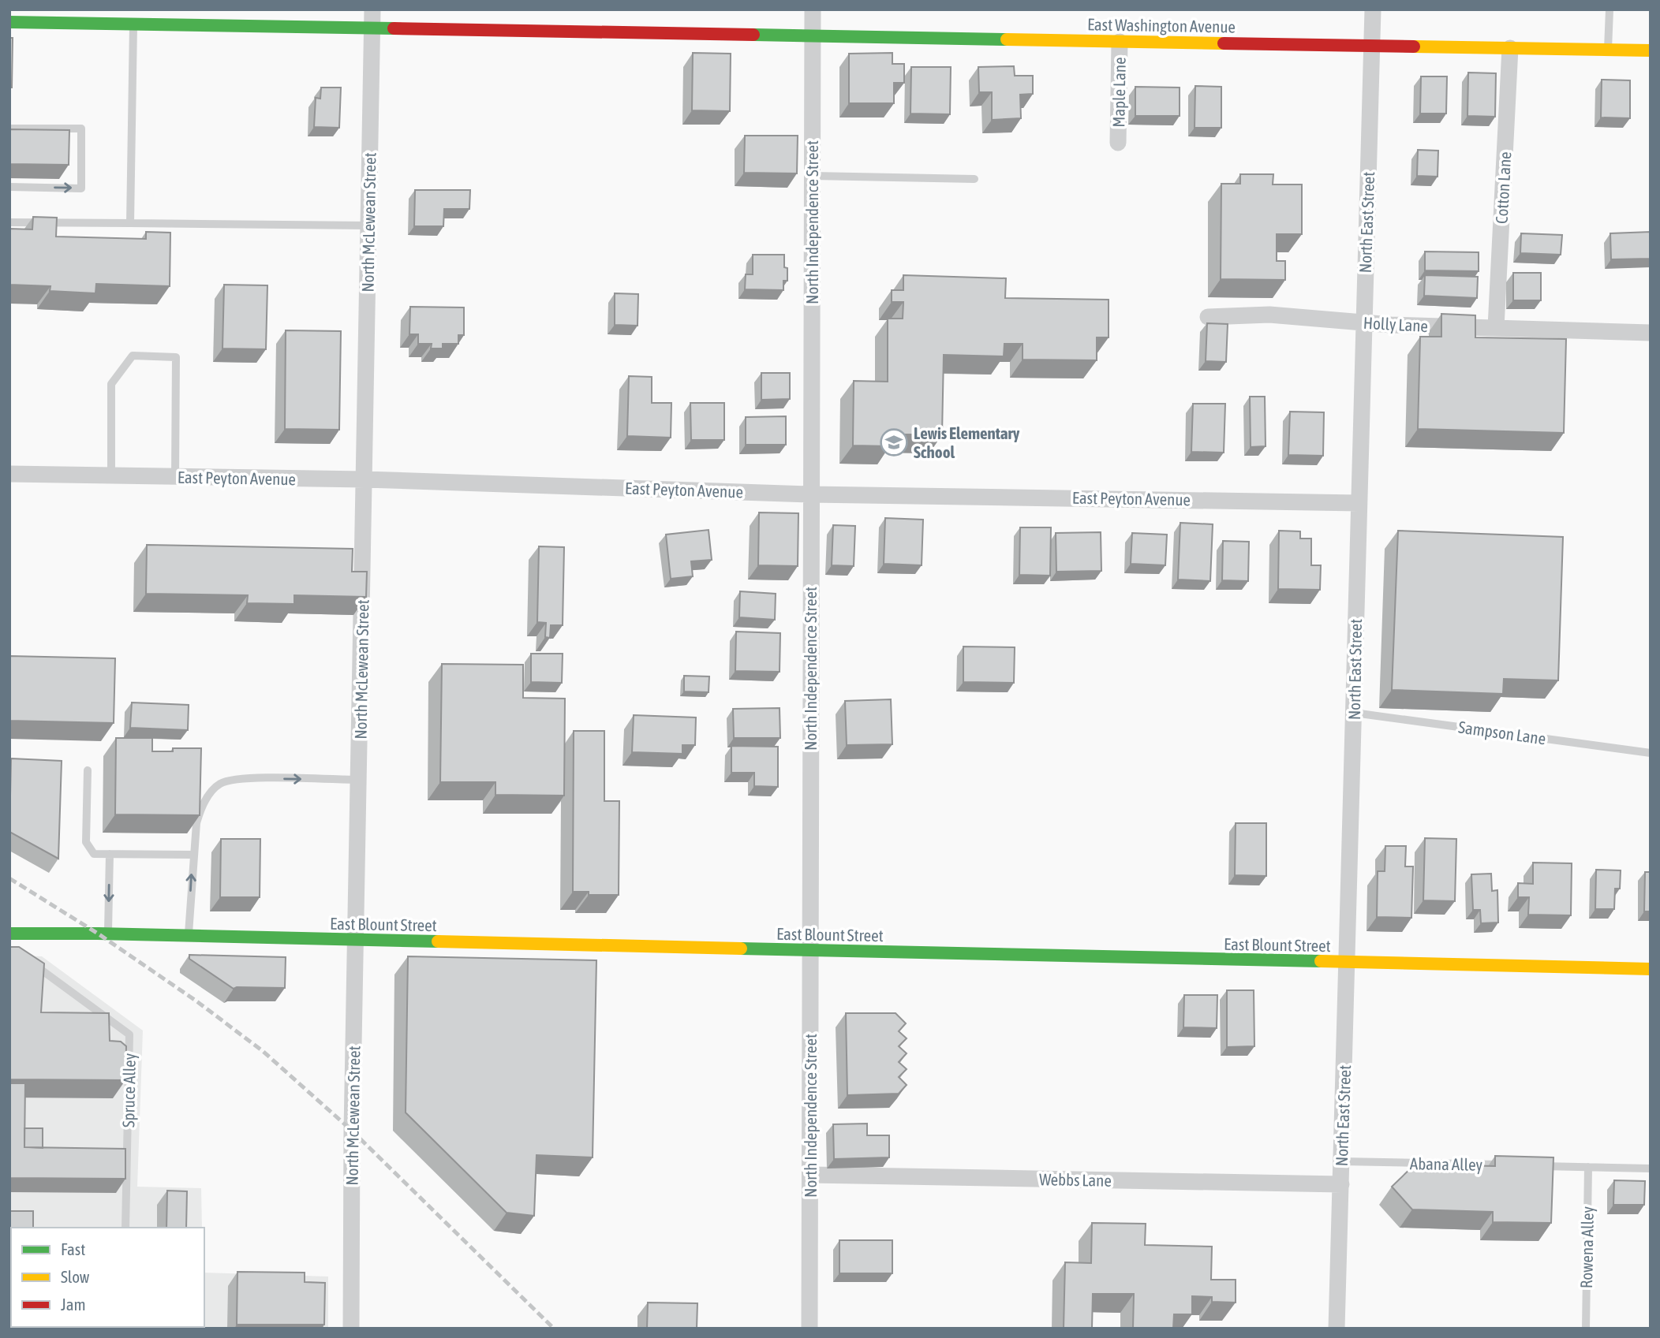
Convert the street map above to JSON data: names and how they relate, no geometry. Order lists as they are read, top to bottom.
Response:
{
  "streets": {
    "street": [
      "East Washington Avenue",
      "Maple Lane",
      "Cotton Lane",
      "North McLewean Street",
      "North Independence Street",
      "North East Street",
      "Holly Lane",
      "East Peyton Avenue",
      "East Blount Street",
      "Webbs Lane"
    ],
    "lane": [
      "Sampson Lane",
      "Spruce Alley",
      "Abana Alley",
      "Rowena Alley"
    ]
  },
  "crossings": [
    ["East Washington Avenue", "Maple Lane"],
    ["East Washington Avenue", "Cotton Lane"],
    ["East Washington Avenue", "North McLewean Street"],
    ["East Washington Avenue", "North Independence Street"],
    ["East Washington Avenue", "North East Street"],
    ["Cotton Lane", "Holly Lane"],
    ["North McLewean Street", "East Peyton Avenue"],
    ["North McLewean Street", "East Blount Street"],
    ["North Independence Street", "East Peyton Avenue"],
    ["North Independence Street", "East Blount Street"],
    ["North Independence Street", "Webbs Lane"],
    ["North East Street", "Holly Lane"],
    ["North East Street", "East Peyton Avenue"],
    ["North East Street", "Sampson Lane"],
    ["North East Street", "East Blount Street"],
    ["North East Street", "Abana Alley"],
    ["North East Street", "Webbs Lane"]
  ],
  "places": {
    "school or university": ["Lewis Elementary School"]
  },
  "legend": ["Fast", "Slow", "Jam"]
}
